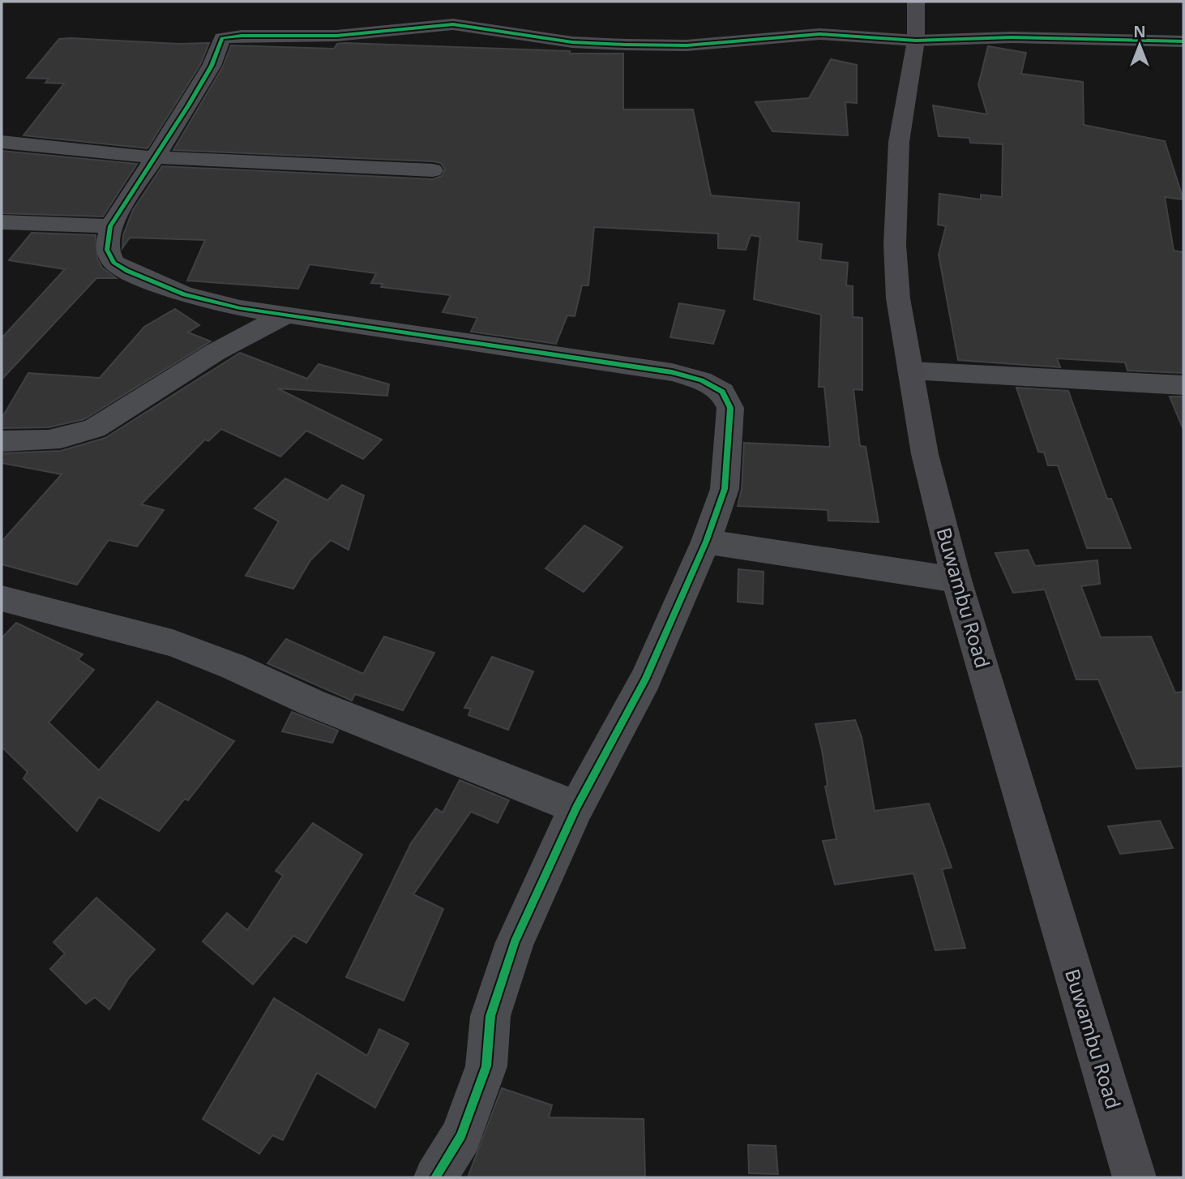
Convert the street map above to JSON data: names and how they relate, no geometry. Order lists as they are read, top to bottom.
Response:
{
  "streets": {
    "street": ["Buwambu Road"]
  },
  "north": "top"
}
